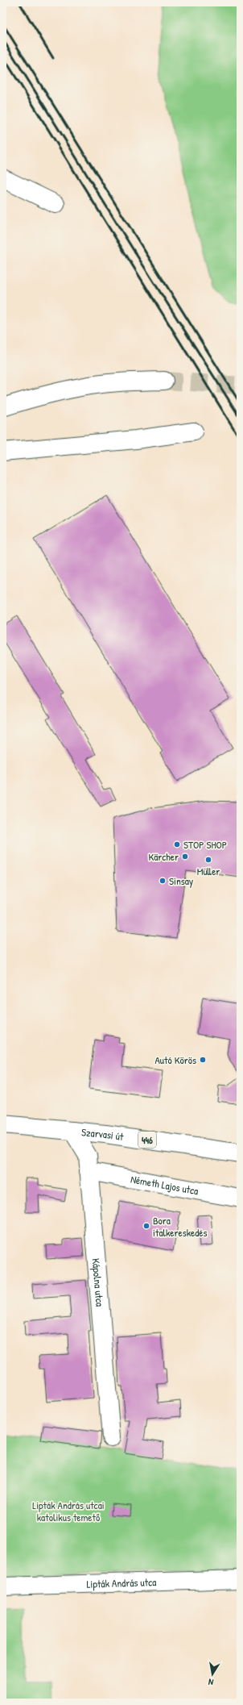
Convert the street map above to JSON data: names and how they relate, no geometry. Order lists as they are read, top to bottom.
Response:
{
  "streets": {
    "street": [
      "Szarvasi út",
      "446",
      "Németh Lajos utca",
      "Kápolna utca",
      "Lipták András utca"
    ]
  },
  "crossings": [
    ["Szarvasi út", "Kápolna utca"],
    ["Németh Lajos utca", "Kápolna utca"]
  ],
  "parks": ["Lipták András utcai katolikus temető"],
  "places": [
    "STOP SHOP",
    "Kärcher",
    "Müller",
    "Sinsay",
    "Autó Körös",
    "Bora italkereskedés"
  ],
  "north": "bottom"
}
